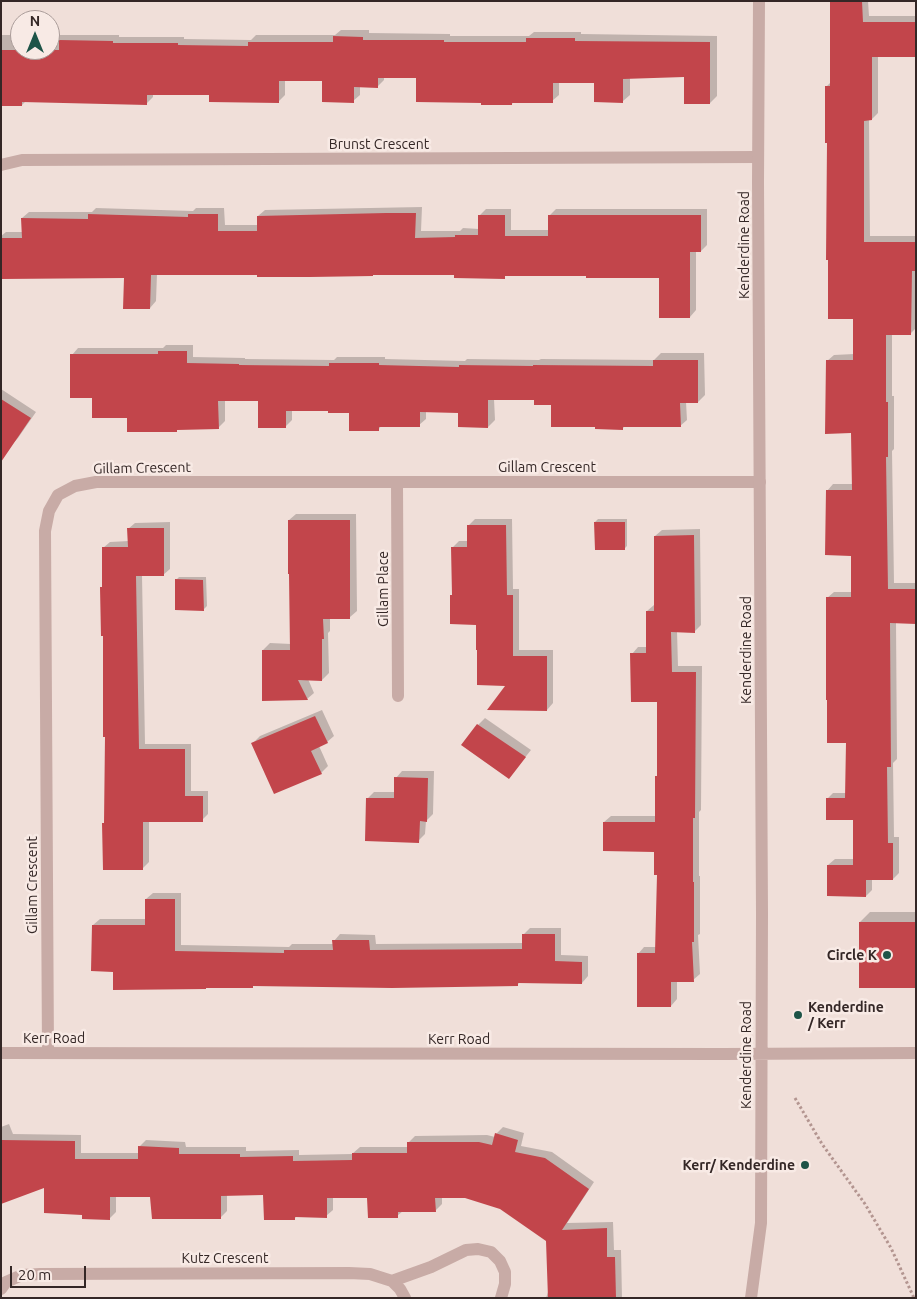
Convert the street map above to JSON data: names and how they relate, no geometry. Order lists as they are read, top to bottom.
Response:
{
  "streets": {
    "street": [
      "Brunst Crescent",
      "Kenderdine Road",
      "Gillam Crescent",
      "Gillam Place",
      "Kerr Road",
      "Kutz Crescent"
    ]
  },
  "crossings": [
    ["Brunst Crescent", "Kenderdine Road"],
    ["Kenderdine Road", "Gillam Crescent"],
    ["Kenderdine Road", "Kerr Road"],
    ["Gillam Crescent", "Gillam Place"],
    ["Gillam Crescent", "Kerr Road"]
  ],
  "places": ["Circle K", "Kenderdine / Kerr", "Kerr/ Kenderdine"],
  "scale_bar": "20 m",
  "north": "top"
}
